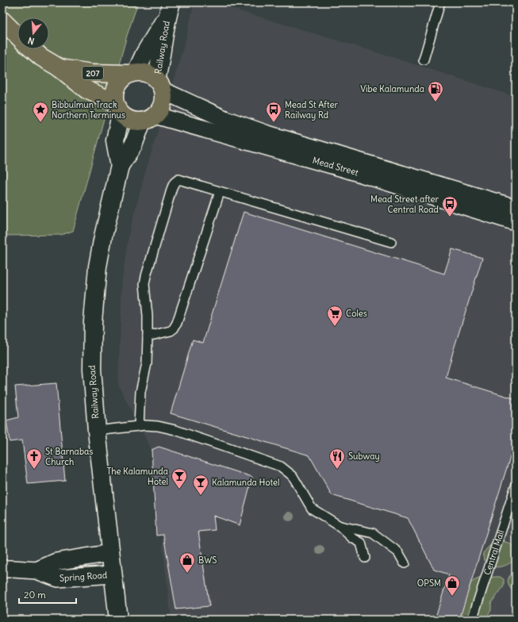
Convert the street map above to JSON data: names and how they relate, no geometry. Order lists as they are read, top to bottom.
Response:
{
  "streets": {
    "main road": ["Railway Road", "207"],
    "street": ["Mead Street", "Spring Road"],
    "lane": ["Central Mall"]
  },
  "crossings": [
    ["Railway Road", "207"],
    ["Railway Road", "Mead Street"],
    ["Railway Road", "Spring Road"],
    ["207", "Mead Street"]
  ],
  "places": {
    "fuel station": ["Vibe Kalamunda"],
    "place": ["Bibbulmun Track Northern Terminus"],
    "bus stop": ["Mead St After Railway Rd", "Mead Street after Central Road"],
    "supermarket": ["Coles"],
    "church": ["St Barnabas Church"],
    "restaurant": ["Subway"],
    "bar": ["The Kalamunda Hotel", "Kalamunda Hotel"],
    "shop": ["BWS", "OPSM"]
  },
  "scale_bar": "20 m",
  "north": "bottom"
}
